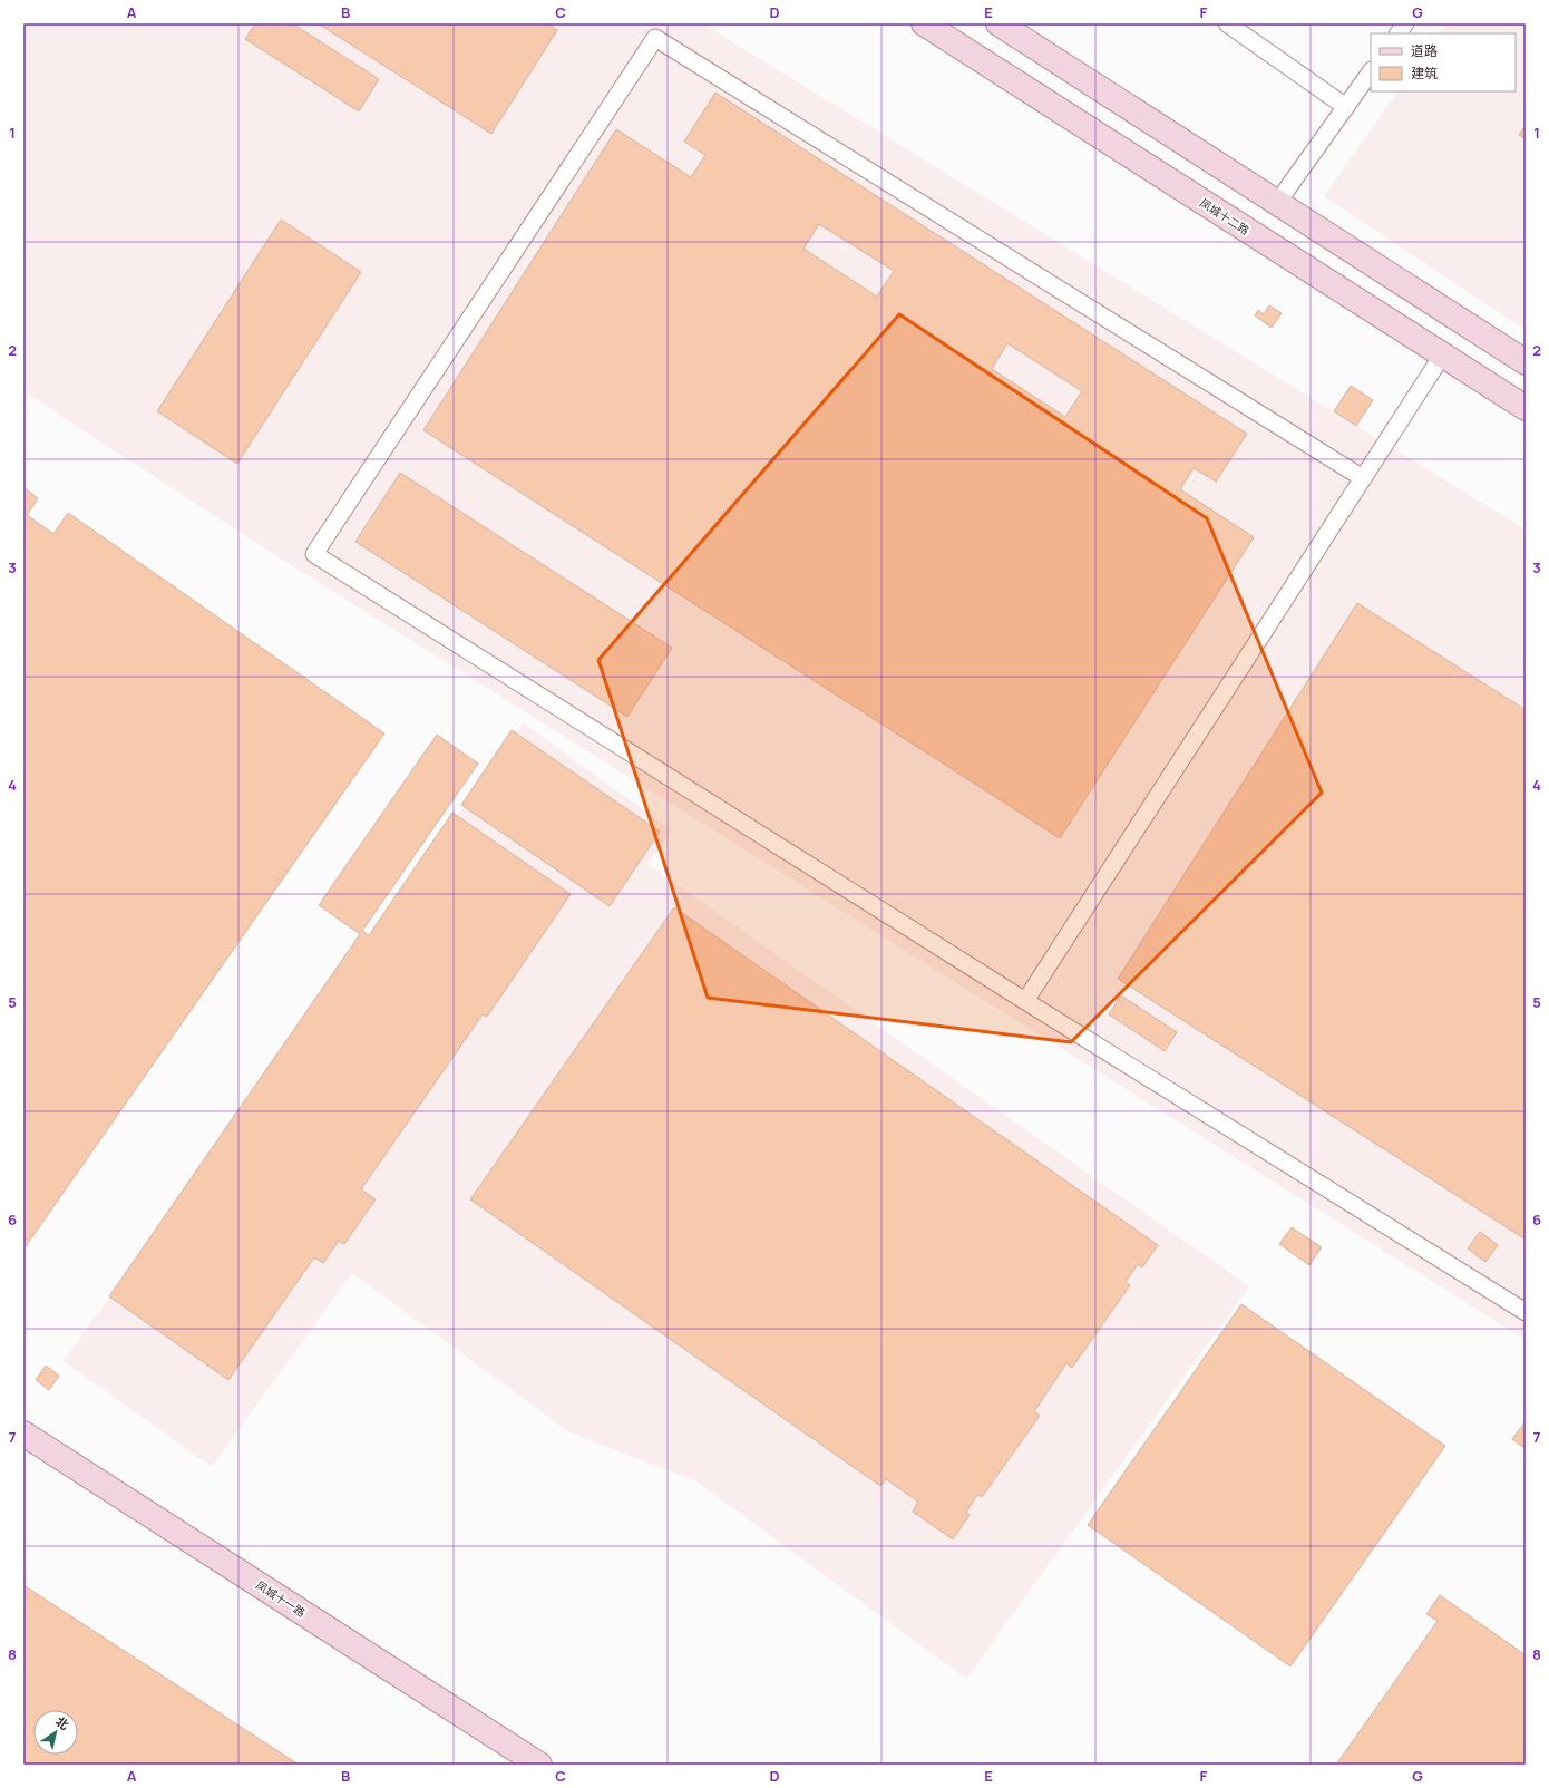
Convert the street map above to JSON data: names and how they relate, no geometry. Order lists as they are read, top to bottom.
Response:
{
  "streets": {
    "main road": ["凤城十二路", "凤城十一路"]
  },
  "legend": ["道路", "建筑"],
  "north": "top right",
  "grid": {
    "columns": [
      "A",
      "B",
      "C",
      "D",
      "E",
      "F",
      "G"
    ],
    "rows": [
      "1",
      "2",
      "3",
      "4",
      "5",
      "6",
      "7",
      "8"
    ]
  }
}
